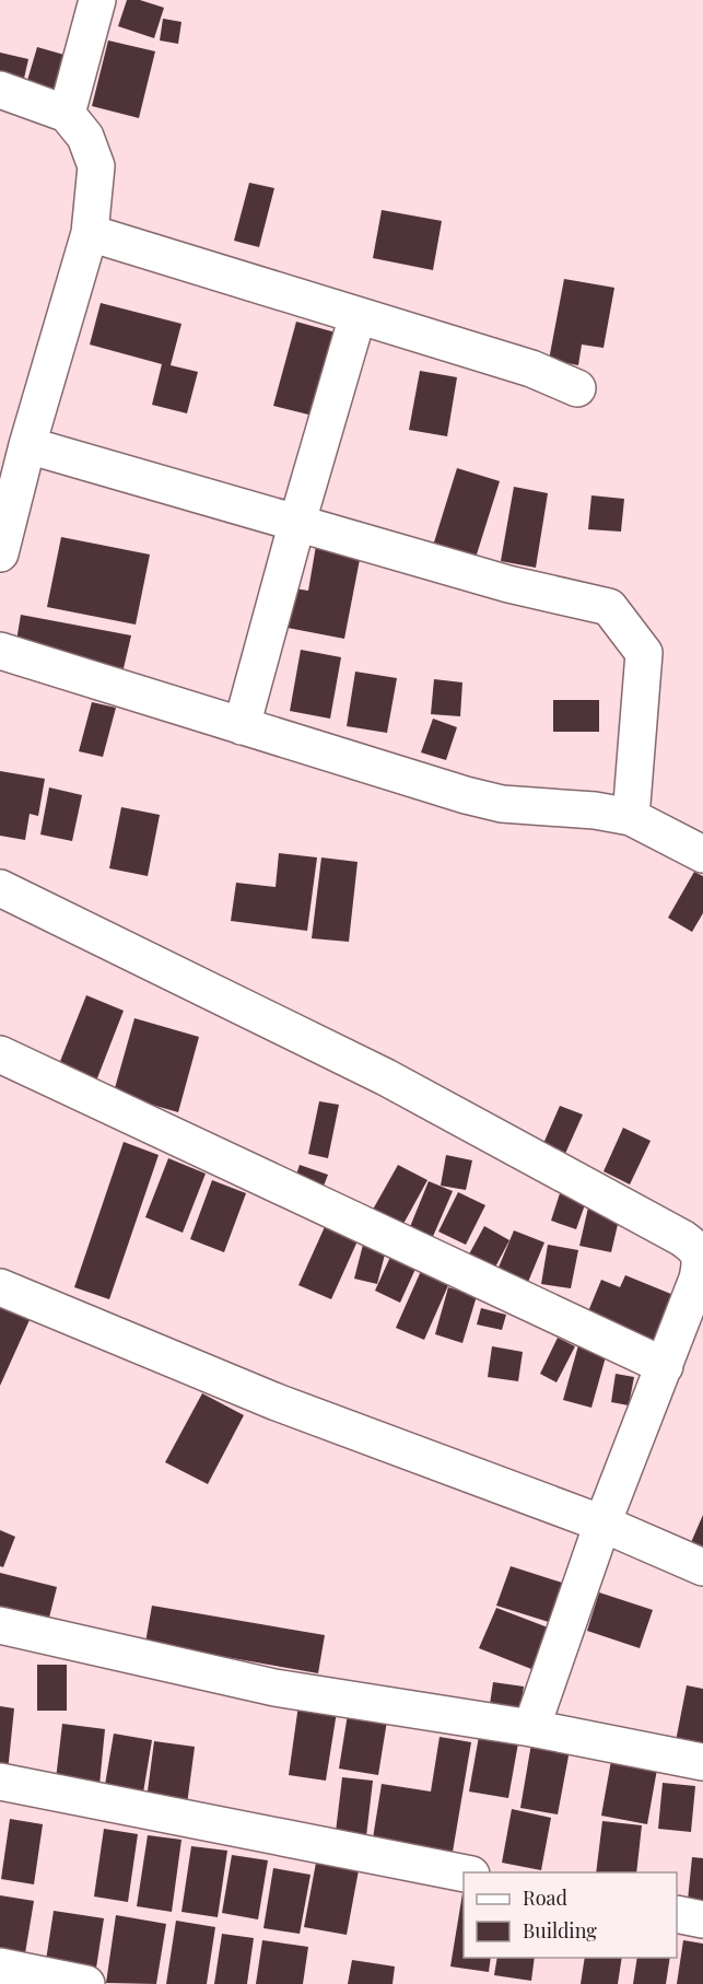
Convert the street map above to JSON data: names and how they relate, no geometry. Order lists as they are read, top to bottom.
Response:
{
  "legend": ["Road", "Building"]
}
